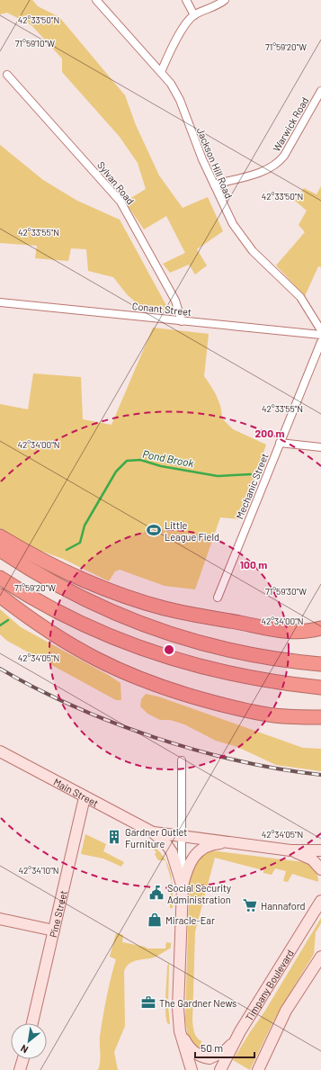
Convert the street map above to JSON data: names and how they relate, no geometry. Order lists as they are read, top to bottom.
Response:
{
  "streets": {
    "main road": ["Main Street", "Pine Street", "Timpany Boulevard"],
    "street": [
      "Warwick Road",
      "Jackson Hill Road",
      "Sylvan Road",
      "Conant Street",
      "Mechanic Street"
    ]
  },
  "crossings": [
    ["Warwick Road", "Jackson Hill Road"],
    ["Sylvan Road", "Conant Street"],
    ["Main Street", "Pine Street"],
    ["Main Street", "Timpany Boulevard"]
  ],
  "water": ["Pond Brook"],
  "places": {
    "sports": ["Little League Field"],
    "building": ["Gardner Outlet Furniture"],
    "public building": ["Social Security Administration"],
    "supermarket": ["Hannaford"],
    "shop": ["Miracle-Ear"],
    "office": ["The Gardner News"]
  },
  "scale_bar": "50 m",
  "north": "bottom left",
  "coordinates": [
    "42°33'50\"N",
    "71°59'10\"W",
    "71°59'20\"W",
    "42°33'55\"N",
    "42°34'00\"N",
    "71°59'30\"W",
    "42°34'05\"N",
    "42°34'10\"N"
  ],
  "rings": ["200 m", "100 m"]
}
